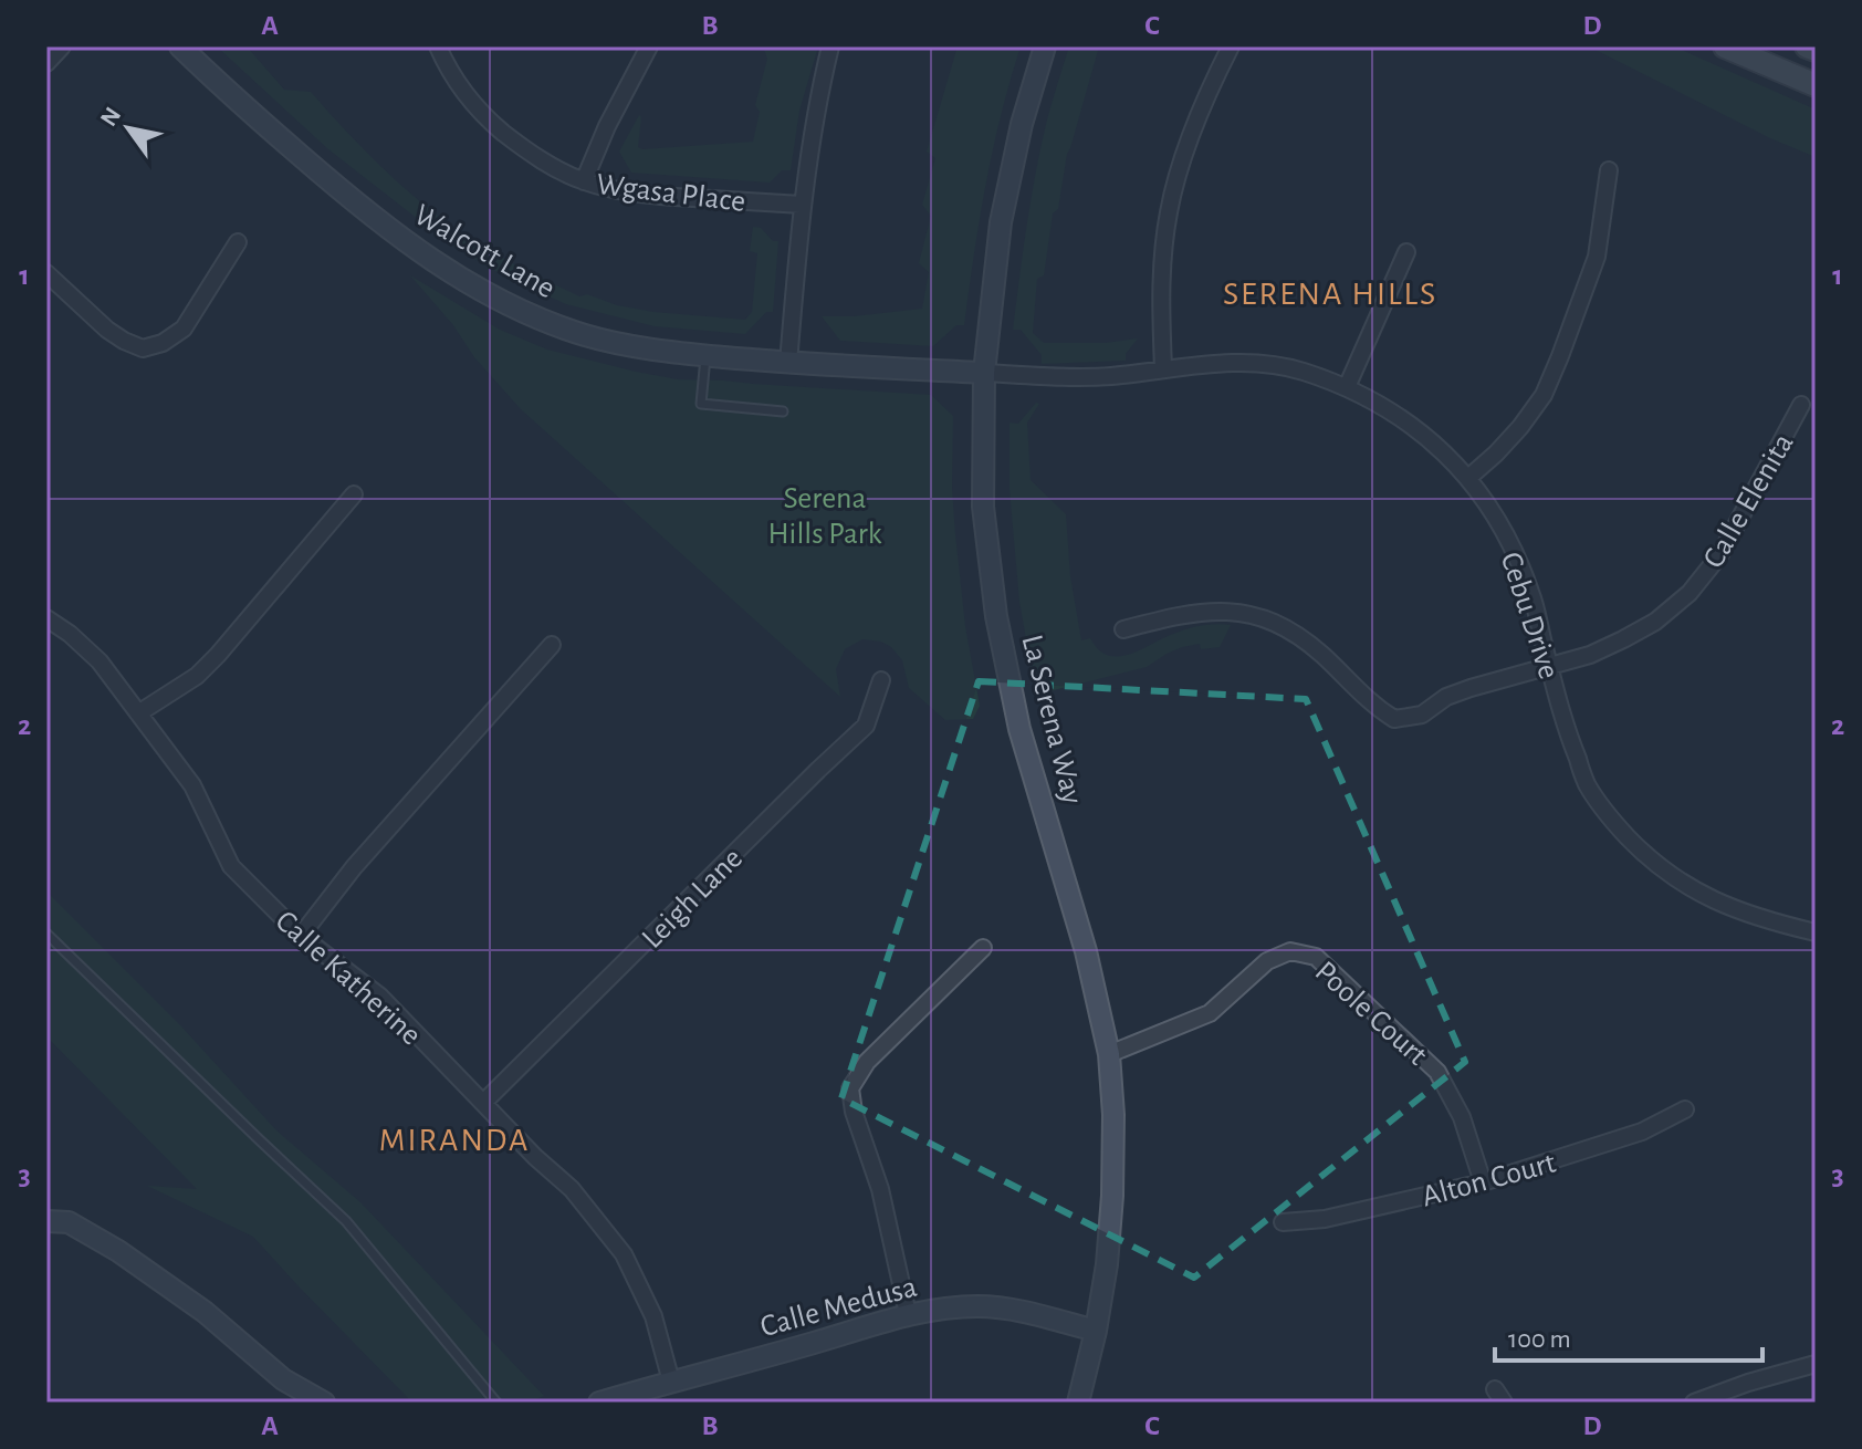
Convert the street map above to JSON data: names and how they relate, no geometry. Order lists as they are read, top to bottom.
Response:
{
  "streets": {
    "street": [
      "Wgasa Place",
      "Walcott Lane",
      "Calle Elenita",
      "Cebu Drive",
      "La Serena Way",
      "Leigh Lane",
      "Calle Katherine",
      "Poole Court",
      "Alton Court",
      "Calle Medusa"
    ]
  },
  "crossings": [
    ["Walcott Lane", "Cebu Drive"],
    ["Walcott Lane", "La Serena Way"],
    ["Calle Elenita", "Cebu Drive"],
    ["Cebu Drive", "La Serena Way"],
    ["La Serena Way", "Poole Court"],
    ["La Serena Way", "Calle Medusa"],
    ["Leigh Lane", "Calle Katherine"],
    ["Calle Katherine", "Calle Medusa"],
    ["Poole Court", "Alton Court"]
  ],
  "districts": ["SERENA HILLS", "MIRANDA"],
  "parks": ["Serena Hills Park"],
  "scale_bar": "100 m",
  "north": "top left",
  "grid": {
    "columns": [
      "A",
      "B",
      "C",
      "D"
    ],
    "rows": ["1", "2", "3"]
  }
}
